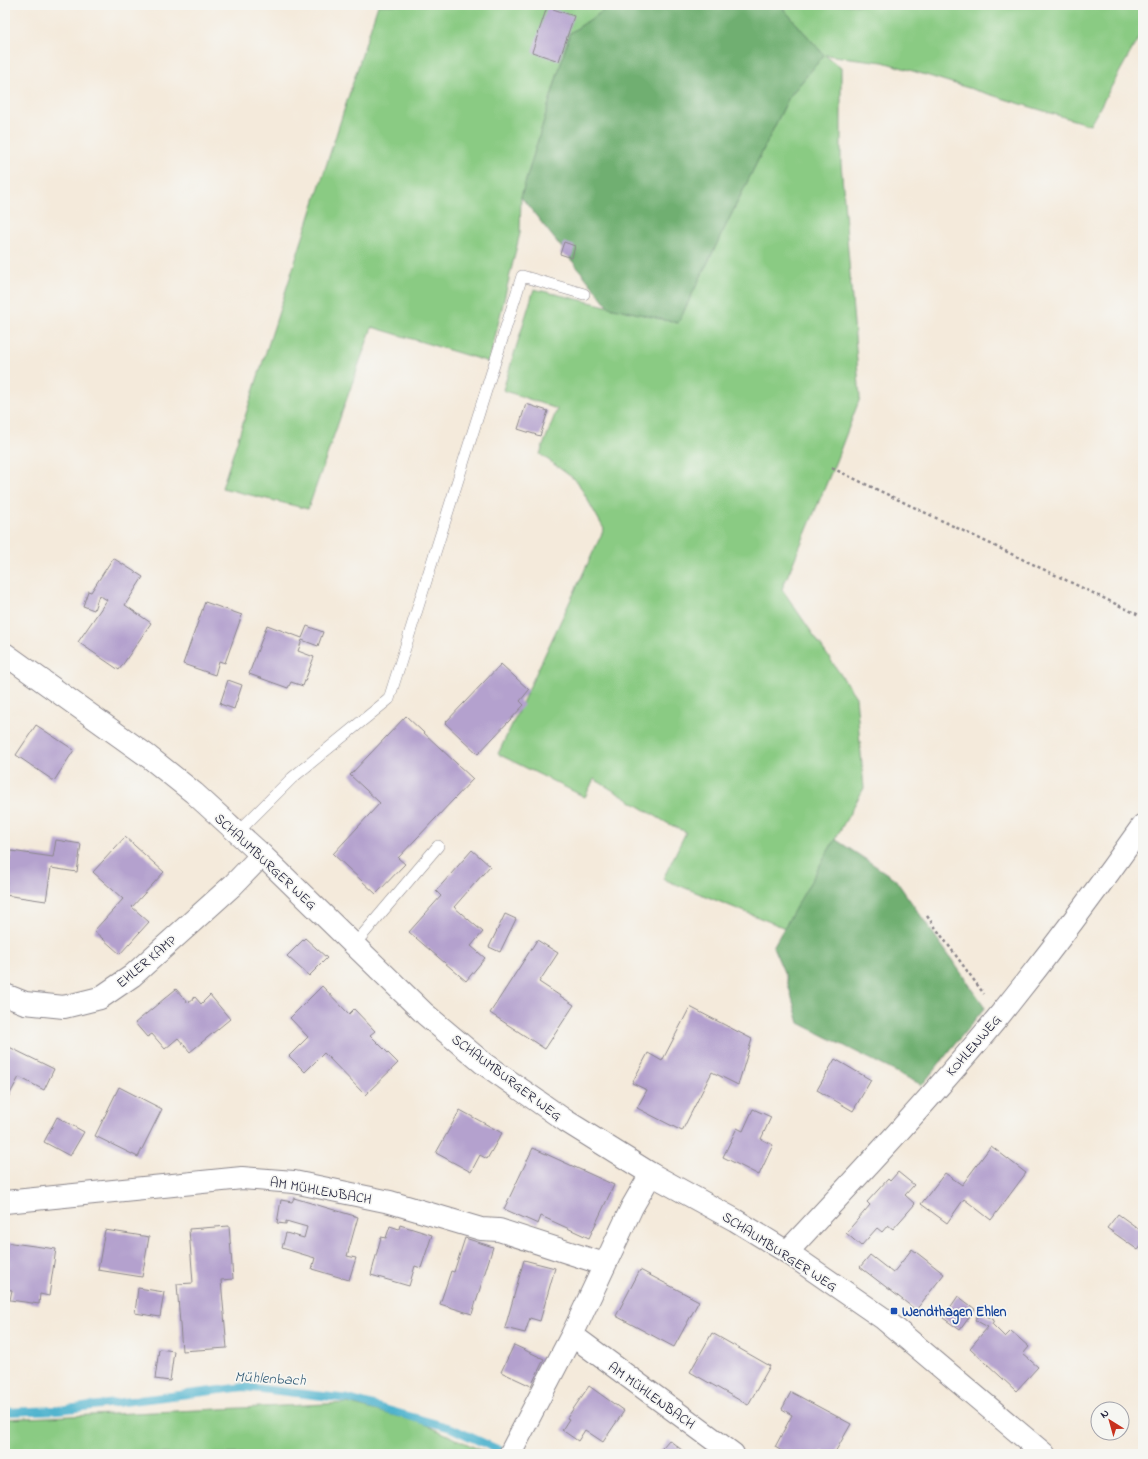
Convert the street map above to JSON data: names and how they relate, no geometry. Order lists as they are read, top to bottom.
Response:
{
  "streets": {
    "street": [
      "SCHAUMBURGER WEG",
      "EHLER KAMP",
      "KOHLENWEG",
      "AM MÜHLENBACH"
    ]
  },
  "crossings": [
    ["SCHAUMBURGER WEG", "EHLER KAMP"],
    ["SCHAUMBURGER WEG", "KOHLENWEG"]
  ],
  "water": ["Mühlenbach"],
  "places": {
    "transit": ["Wendthagen Ehlen"]
  },
  "north": "top left"
}
